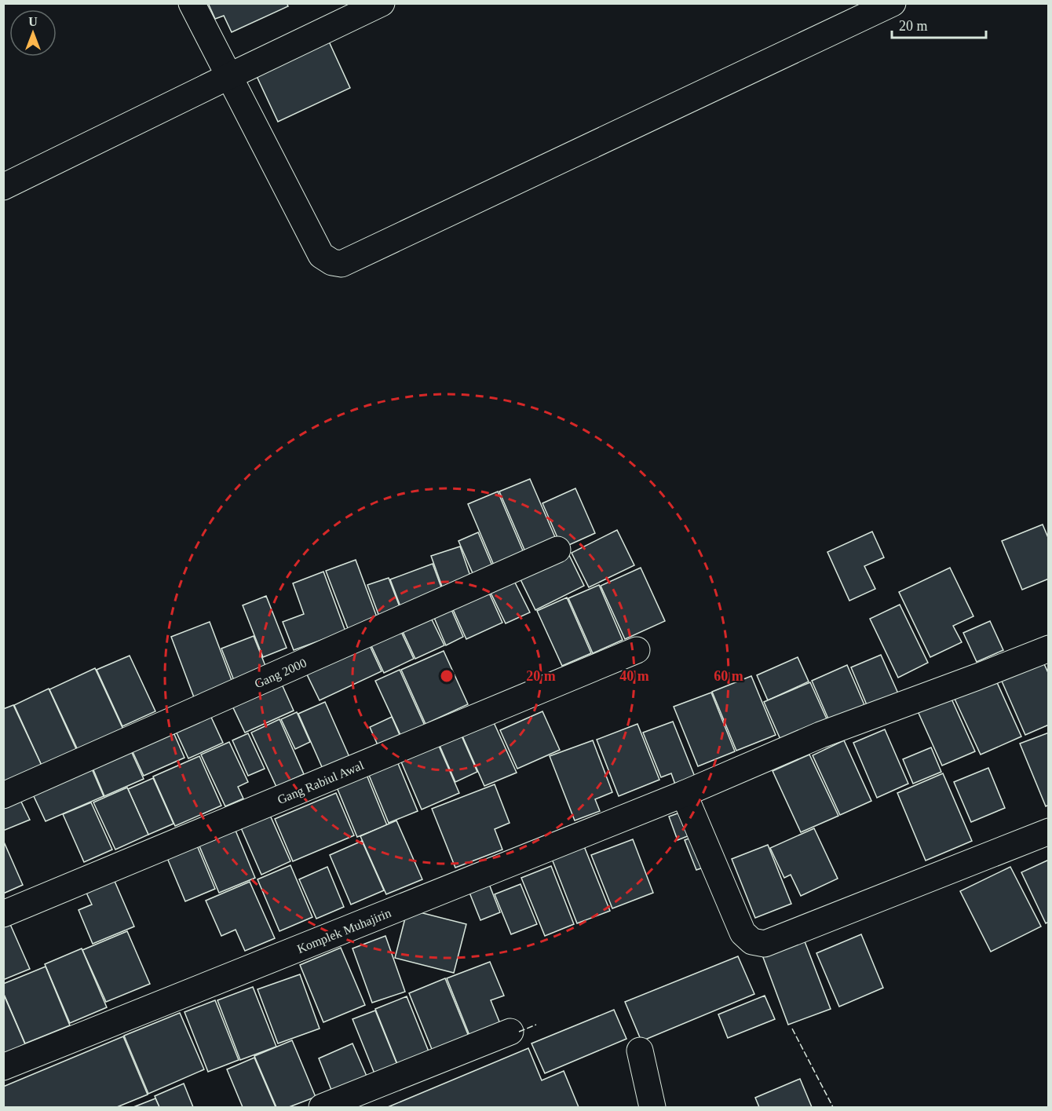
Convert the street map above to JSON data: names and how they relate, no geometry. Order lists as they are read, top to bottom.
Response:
{
  "streets": {
    "street": ["Gang 2000", "Gang Rabiul Awal", "Komplek Muhajirin"]
  },
  "scale_bar": "20 m",
  "north": "top",
  "rings": ["20 m", "40 m", "60 m"]
}
